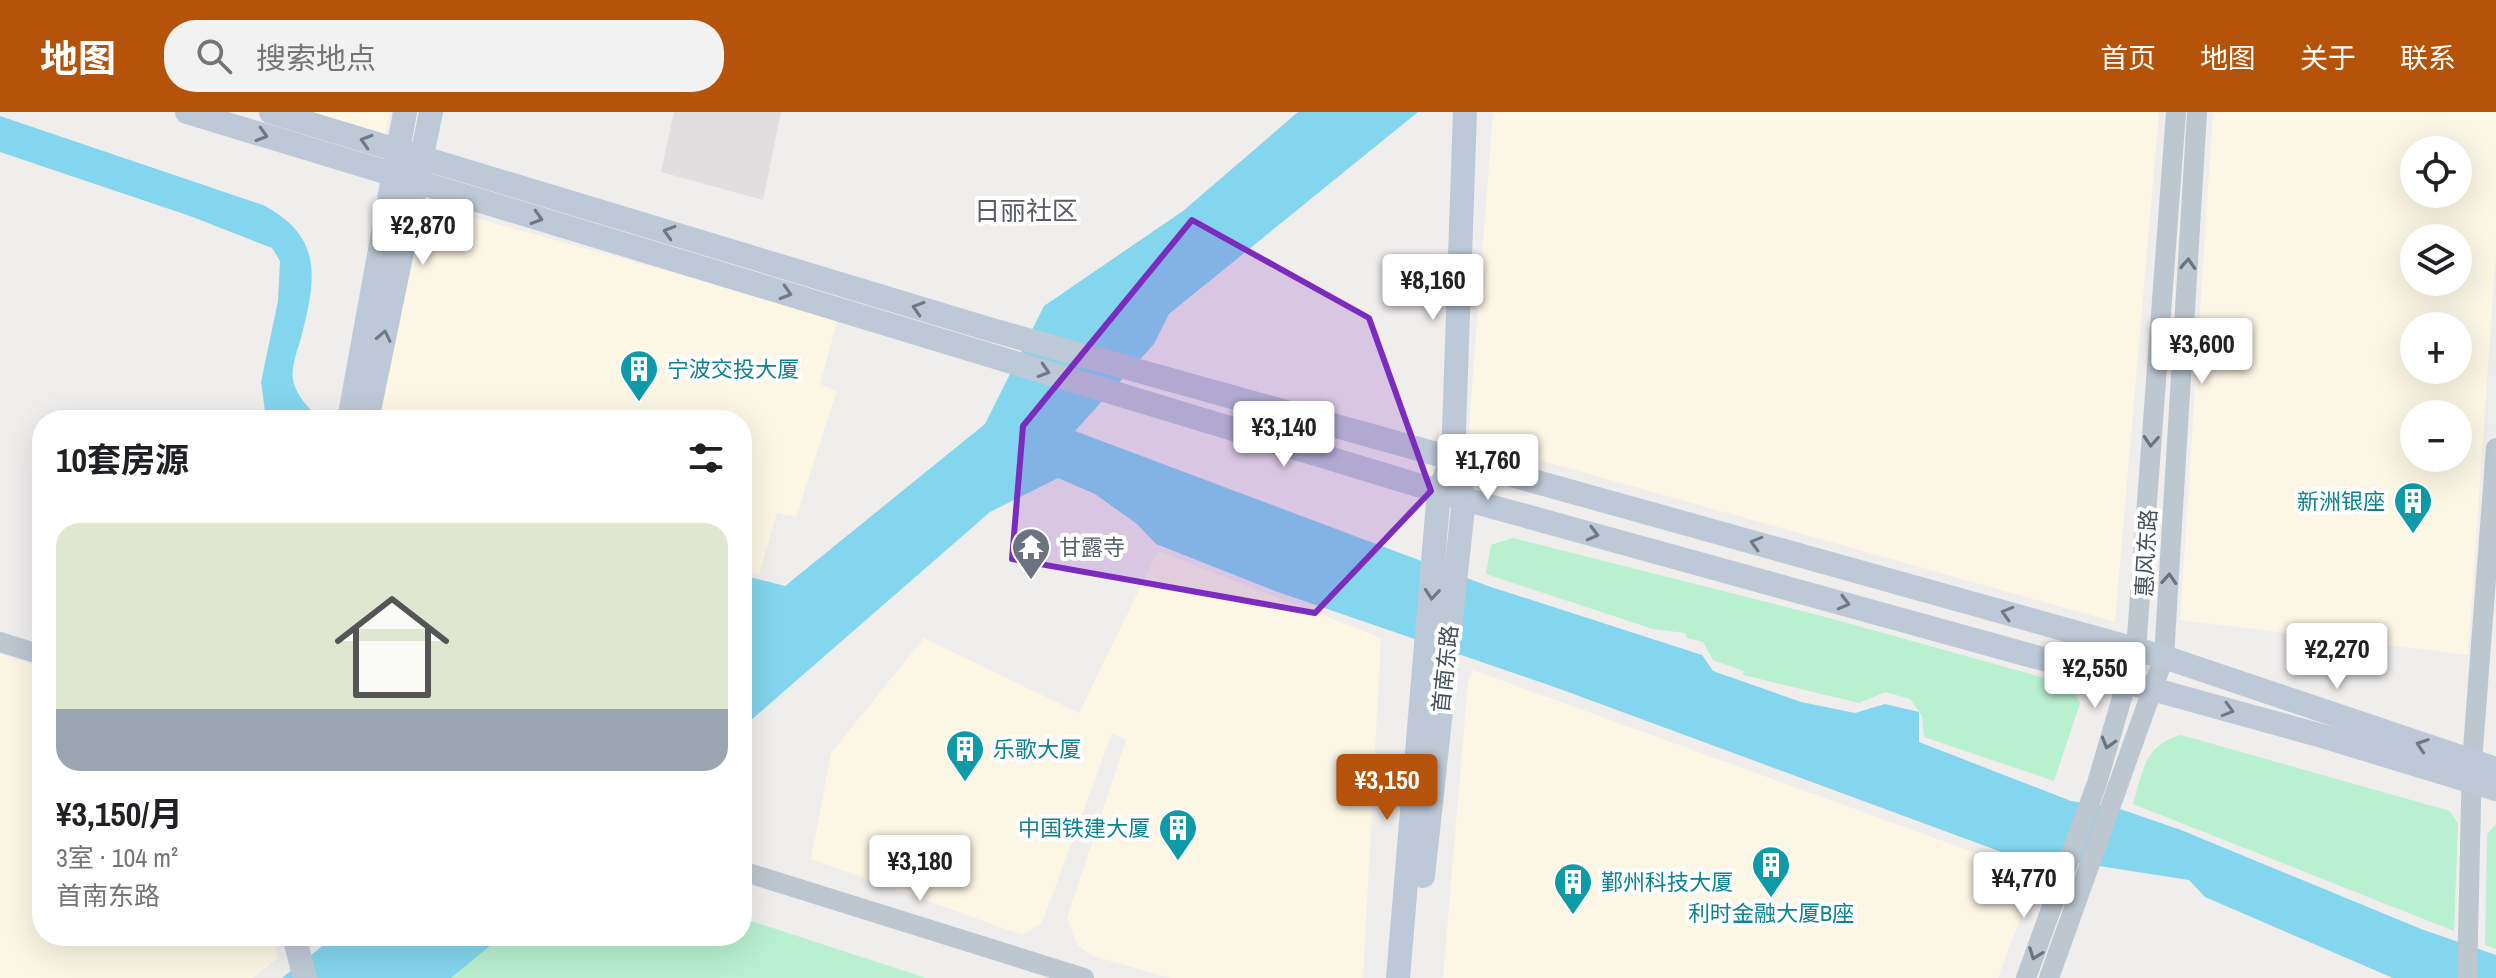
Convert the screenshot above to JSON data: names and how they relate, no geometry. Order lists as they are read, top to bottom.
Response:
{
  "streets": {
    "main road": ["首南东路"],
    "street": ["惠风东路"]
  },
  "districts": ["日丽社区"],
  "places": {
    "building": [
      "宁波交投大厦",
      "新洲银座",
      "乐歌大厦",
      "中国铁建大厦",
      "利时金融大厦B座",
      "鄞州科技大厦"
    ],
    "temple": ["甘露寺"]
  },
  "page": {
    "header": "地图",
    "search": "搜索地点",
    "nav": [
      "首页",
      "地图",
      "关于",
      "联系"
    ],
    "map_buttons": ["+", "−"],
    "price": [
      "¥2,870",
      "¥8,160",
      "¥3,600",
      "¥3,140",
      "¥1,760",
      "¥2,270",
      "¥2,550",
      "¥3,150",
      "¥3,180",
      "¥4,770"
    ],
    "heading": "10套房源",
    "list": [
      {
        "name": "¥3,150/月",
        "note": "3室 · 104 m² · 首南东路"
      }
    ]
  }
}
